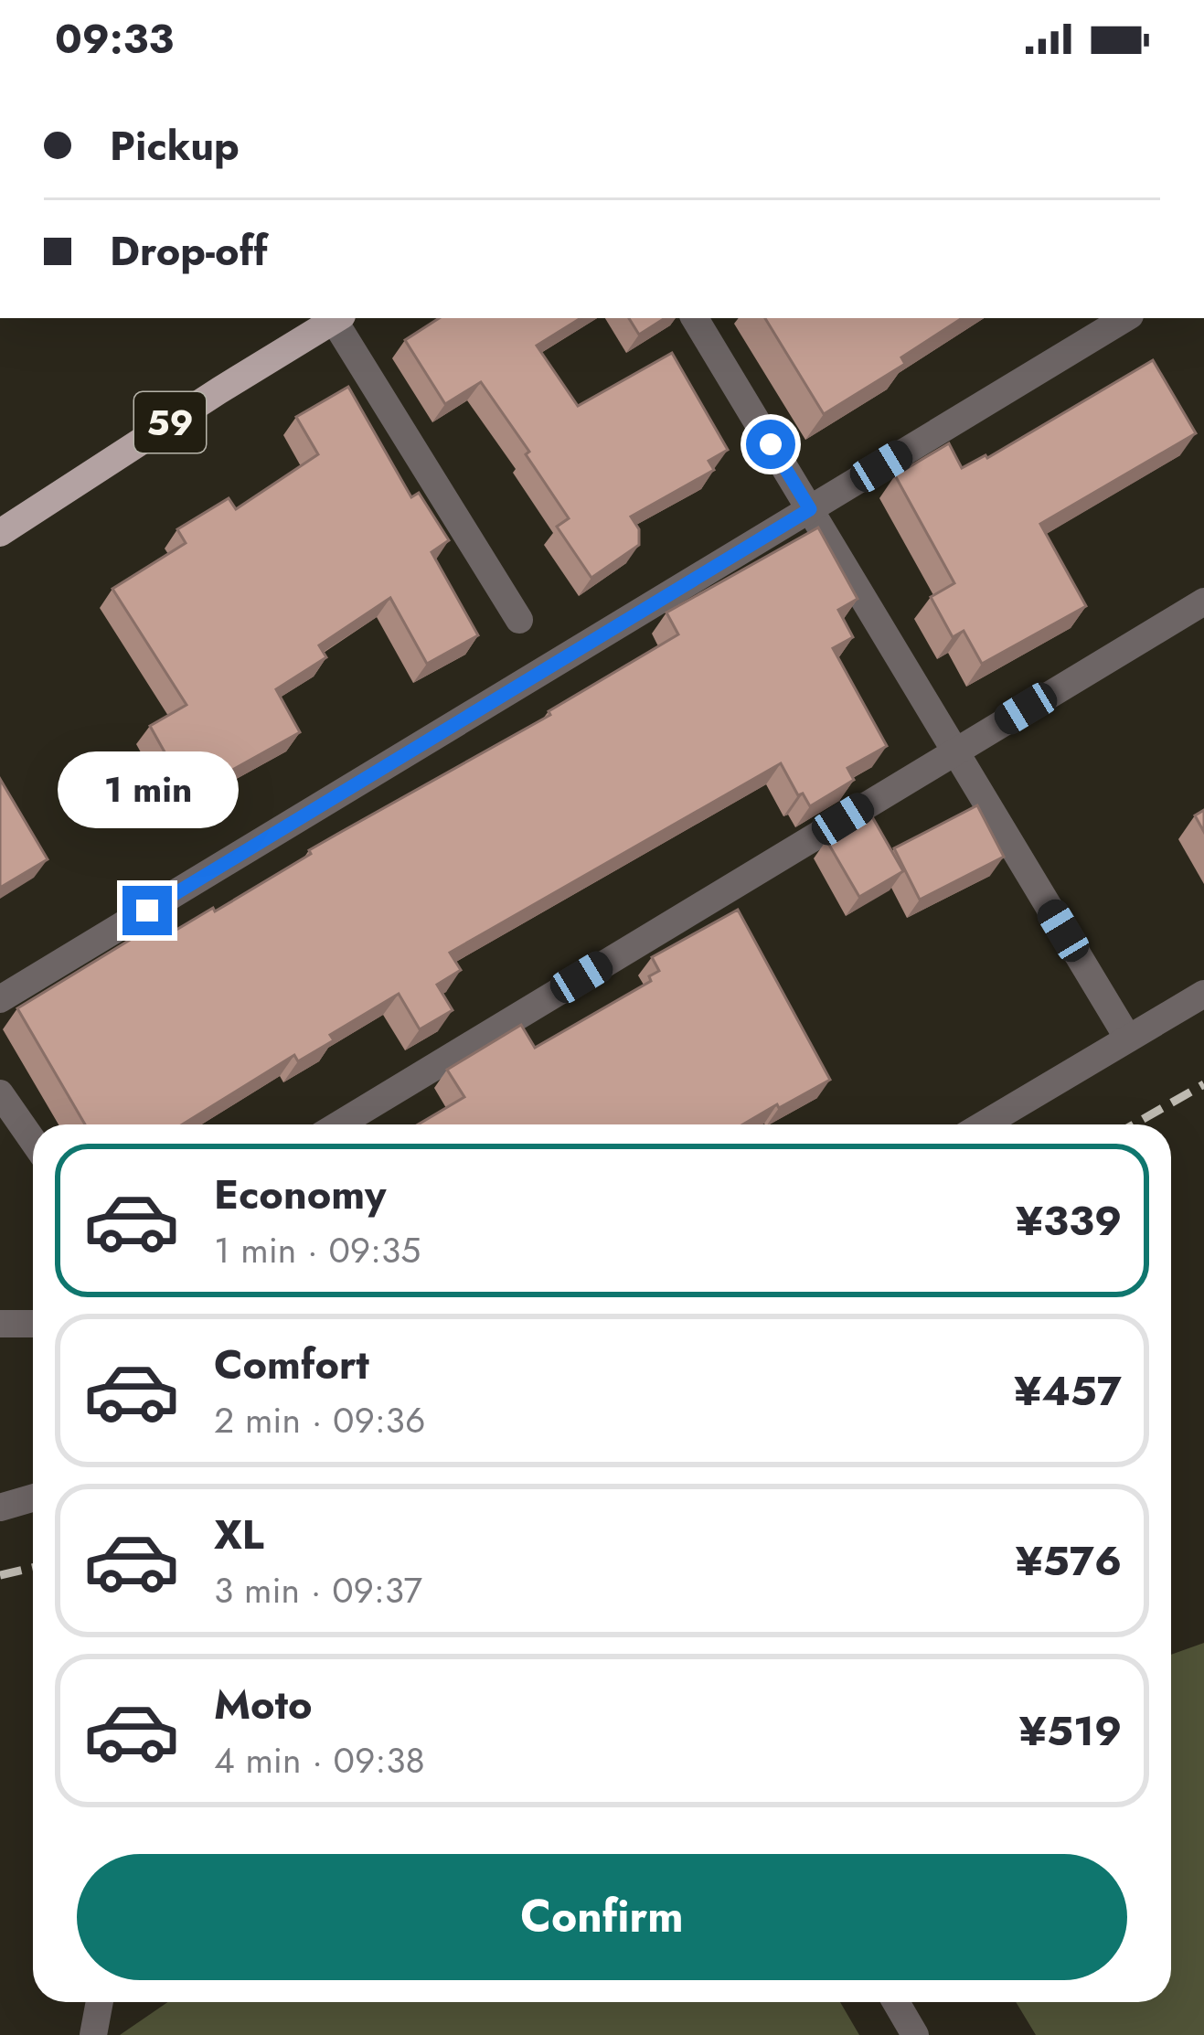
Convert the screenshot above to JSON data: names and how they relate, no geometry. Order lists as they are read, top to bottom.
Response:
{
  "streets": {
    "main road": ["59"]
  },
  "page": {
    "status": "09:33",
    "banner": ["Pickup", "Drop-off"],
    "bubble": "1 min",
    "list": [
      {
        "name": "Economy",
        "note": "1 min · 09:35",
        "value": "¥339"
      },
      {
        "name": "Comfort",
        "note": "2 min · 09:36",
        "value": "¥457"
      },
      {
        "name": "XL",
        "note": "3 min · 09:37",
        "value": "¥576"
      },
      {
        "name": "Moto",
        "note": "4 min · 09:38",
        "value": "¥519"
      }
    ],
    "buttons": "Confirm"
  }
}
